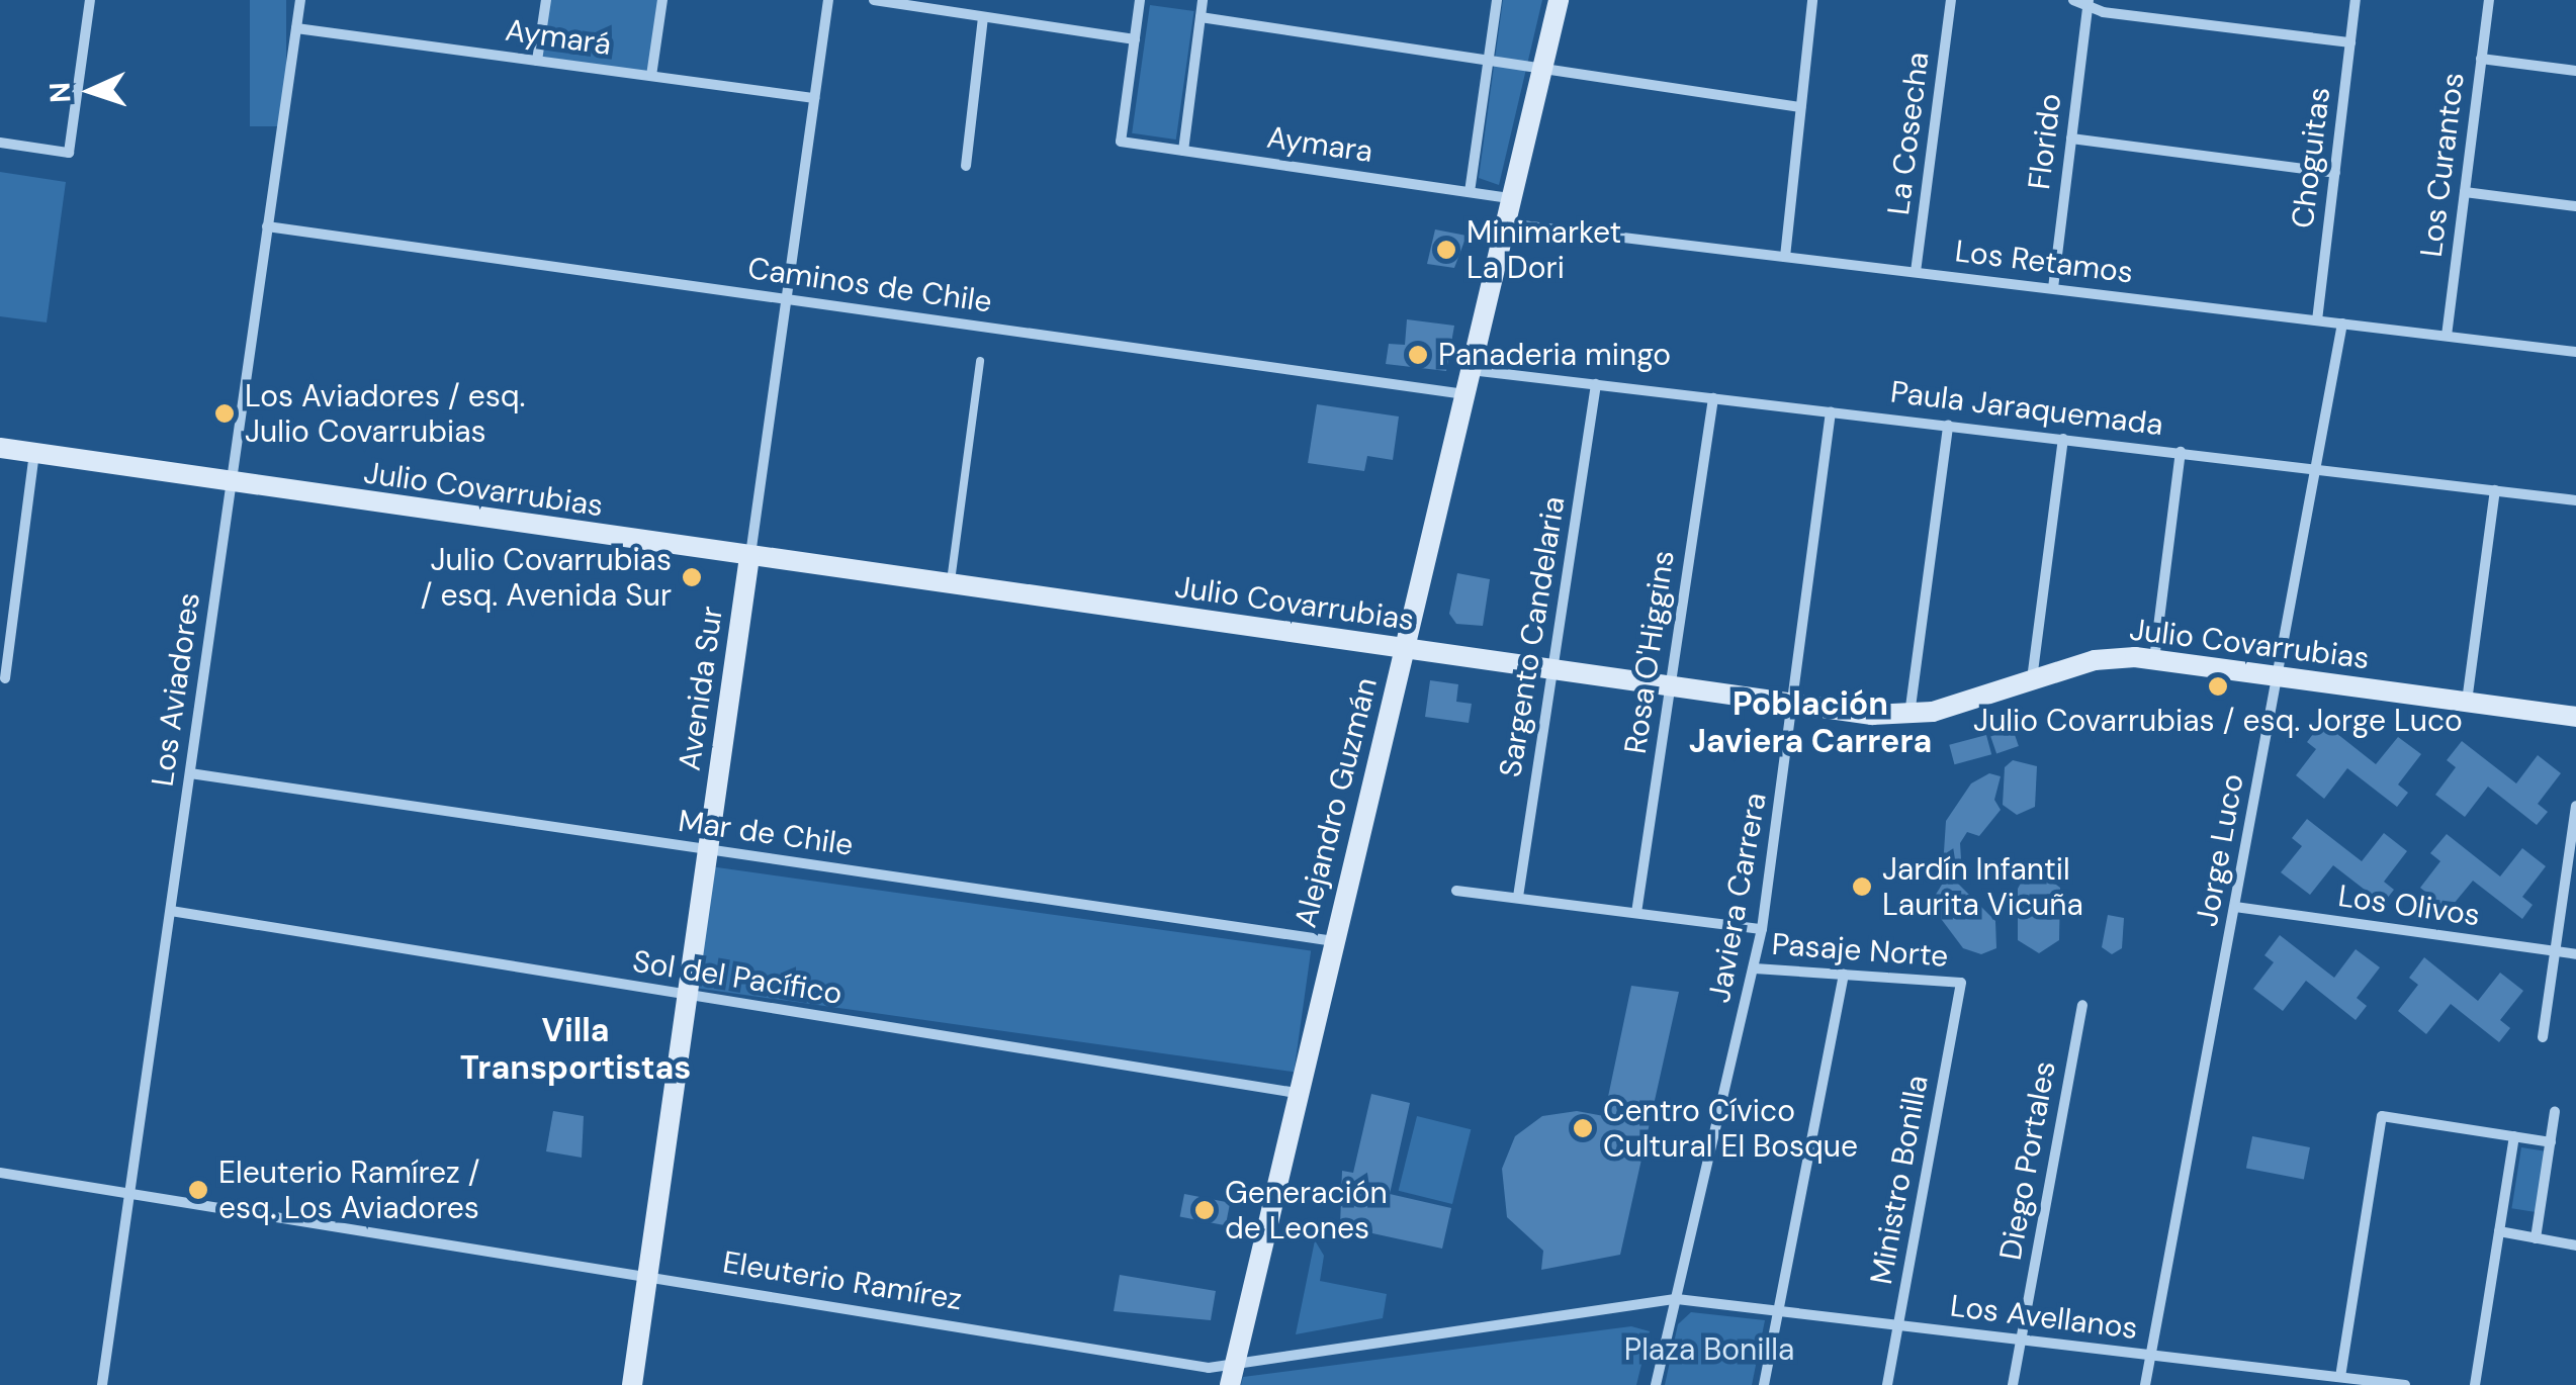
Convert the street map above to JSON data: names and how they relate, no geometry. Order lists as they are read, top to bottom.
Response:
{
  "streets": {
    "street": [
      "Aymará",
      "La Cosecha",
      "Florido",
      "Aymara",
      "Choguitas",
      "Los Curantos",
      "Los Retamos",
      "Caminos de Chile",
      "Paula Jaraquemada",
      "Julio Covarrubias",
      "Sargento Candelaria",
      "Rosa O'Higgins",
      "Avenida Sur",
      "Los Aviadores",
      "Alejandro Guzmán",
      "Mar de Chile",
      "Jorge Luco",
      "Javiera Carrera",
      "Los Olivos",
      "Pasaje Norte",
      "Sol del Pacífico",
      "Diego Portales",
      "Ministro Bonilla",
      "Eleuterio Ramírez",
      "Los Avellanos"
    ]
  },
  "crossings": [
    ["Aymará", "Avenida Sur"],
    ["Aymará", "Los Aviadores"],
    ["La Cosecha", "Los Retamos"],
    ["Florido", "Los Retamos"],
    ["Aymara", "Alejandro Guzmán"],
    ["Choguitas", "Los Retamos"],
    ["Los Curantos", "Los Retamos"],
    ["Los Retamos", "Alejandro Guzmán"],
    ["Los Retamos", "Jorge Luco"],
    ["Caminos de Chile", "Avenida Sur"],
    ["Caminos de Chile", "Los Aviadores"],
    ["Caminos de Chile", "Alejandro Guzmán"],
    ["Paula Jaraquemada", "Sargento Candelaria"],
    ["Paula Jaraquemada", "Rosa O'Higgins"],
    ["Paula Jaraquemada", "Alejandro Guzmán"],
    ["Paula Jaraquemada", "Jorge Luco"],
    ["Paula Jaraquemada", "Javiera Carrera"],
    ["Julio Covarrubias", "Sargento Candelaria"],
    ["Julio Covarrubias", "Rosa O'Higgins"],
    ["Julio Covarrubias", "Avenida Sur"],
    ["Julio Covarrubias", "Los Aviadores"],
    ["Julio Covarrubias", "Alejandro Guzmán"],
    ["Julio Covarrubias", "Jorge Luco"],
    ["Julio Covarrubias", "Javiera Carrera"],
    ["Avenida Sur", "Mar de Chile"],
    ["Avenida Sur", "Sol del Pacífico"],
    ["Avenida Sur", "Eleuterio Ramírez"],
    ["Los Aviadores", "Mar de Chile"],
    ["Los Aviadores", "Sol del Pacífico"],
    ["Los Aviadores", "Eleuterio Ramírez"],
    ["Alejandro Guzmán", "Mar de Chile"],
    ["Alejandro Guzmán", "Sol del Pacífico"],
    ["Alejandro Guzmán", "Eleuterio Ramírez"],
    ["Jorge Luco", "Los Olivos"],
    ["Jorge Luco", "Los Avellanos"],
    ["Javiera Carrera", "Pasaje Norte"],
    ["Javiera Carrera", "Eleuterio Ramírez"],
    ["Javiera Carrera", "Los Avellanos"],
    ["Pasaje Norte", "Ministro Bonilla"],
    ["Diego Portales", "Los Avellanos"],
    ["Ministro Bonilla", "Los Avellanos"],
    ["Eleuterio Ramírez", "Los Avellanos"]
  ],
  "districts": ["Población Javiera Carrera", "Villa Transportistas"],
  "parks": ["Plaza Bonilla"],
  "places": [
    "Minimarket La Dori",
    "Panaderia mingo",
    "Los Aviadores / esq. Julio Covarrubias",
    "Julio Covarrubias / esq. Avenida Sur",
    "Julio Covarrubias / esq. Jorge Luco",
    "Jardín Infantil Laurita Vicuña",
    "Centro Cívico Cultural El Bosque",
    "Eleuterio Ramírez / esq. Los Aviadores",
    "Generación de Leones"
  ],
  "north": "left"
}
